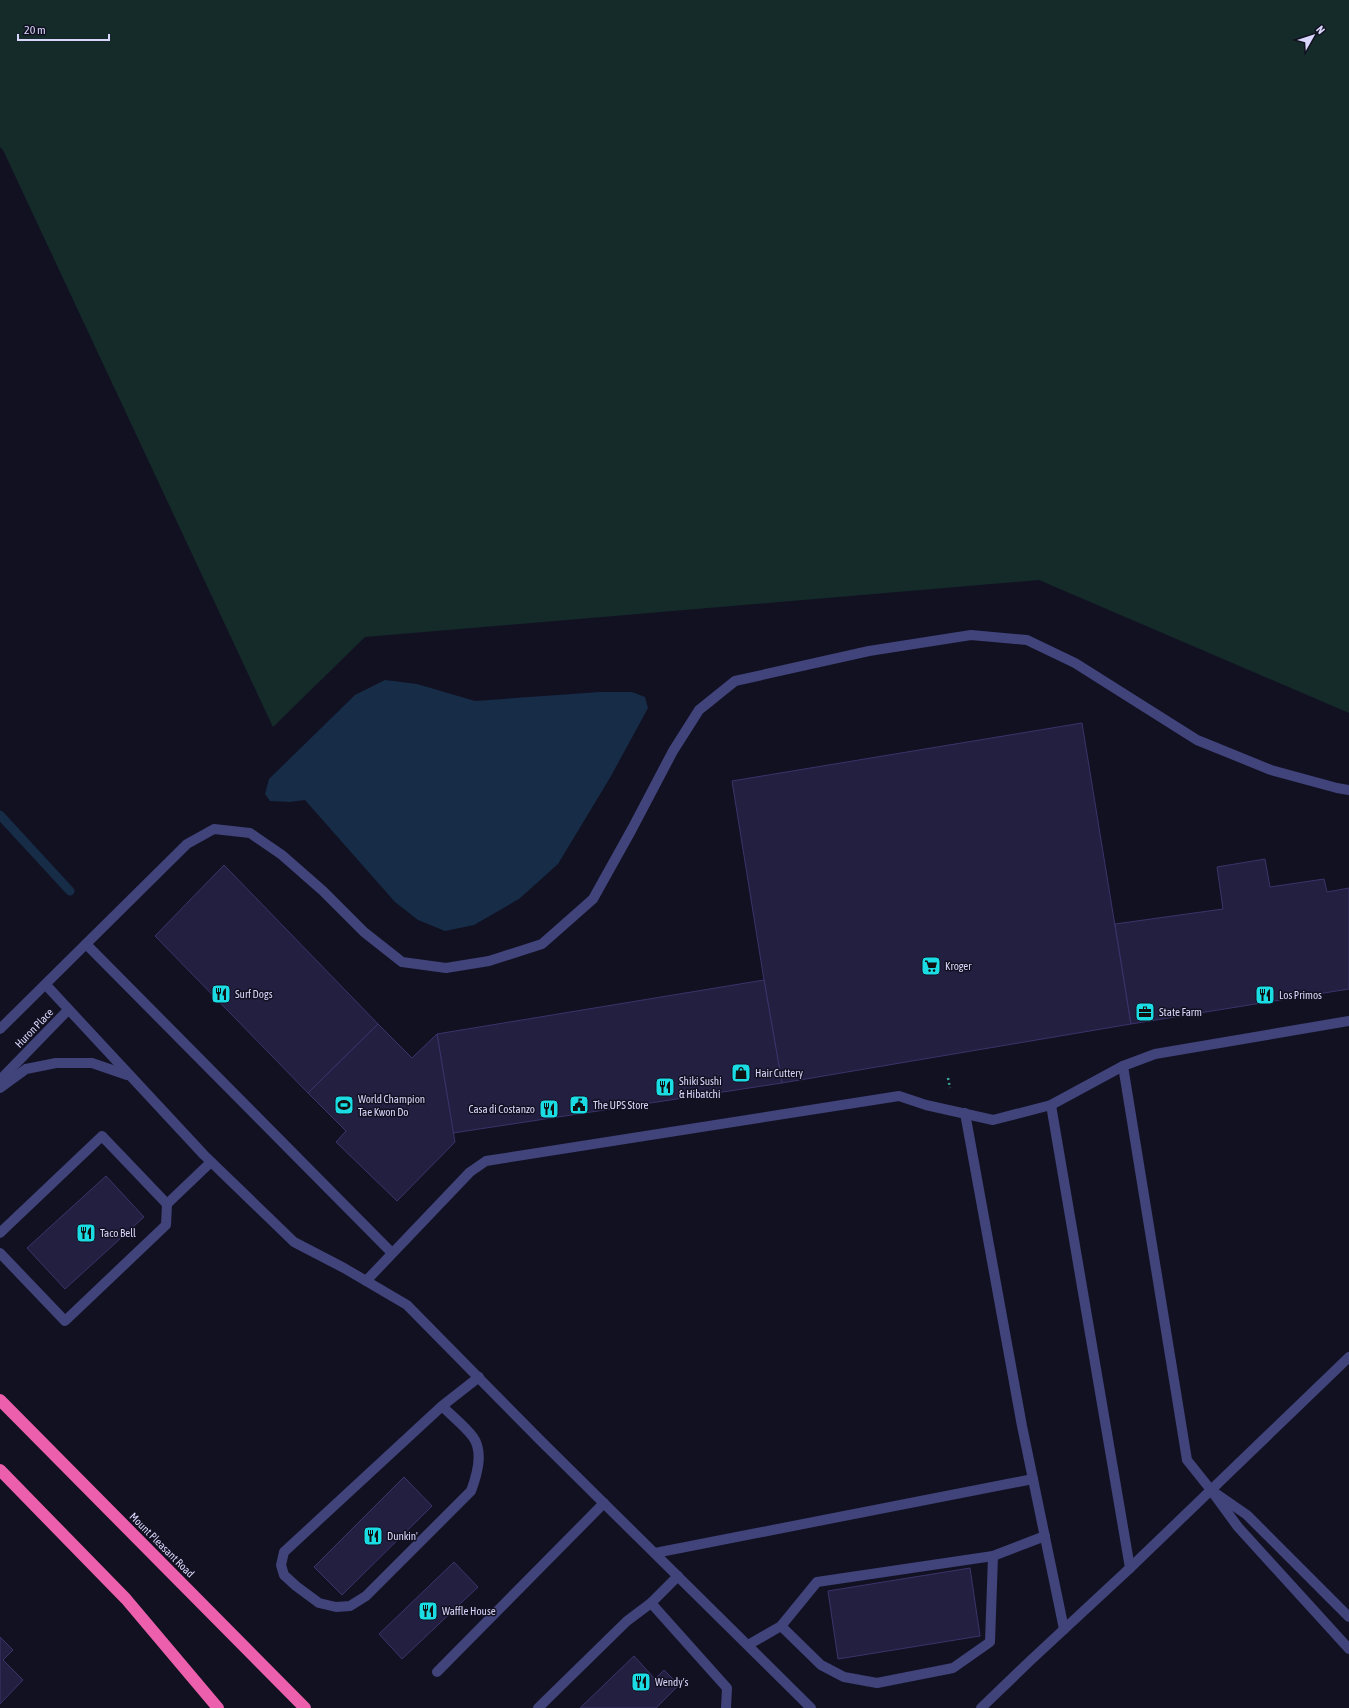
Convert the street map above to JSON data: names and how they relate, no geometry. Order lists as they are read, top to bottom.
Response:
{
  "streets": {
    "highway": ["Mount Pleasant Road"],
    "street": ["Huron Place"]
  },
  "places": {
    "supermarket": ["Kroger"],
    "restaurant": [
      "Surf Dogs",
      "Los Primos",
      "Shiki Sushi & Hibatchi",
      "Casa di Costanzo",
      "Taco Bell",
      "Dunkin'",
      "Waffle House",
      "Wendy's"
    ],
    "office": ["State Farm"],
    "shop": ["Hair Cuttery"],
    "sports": ["World Champion Tae Kwon Do"],
    "public building": ["The UPS Store"]
  },
  "scale_bar": "20 m",
  "north": "top right"
}
